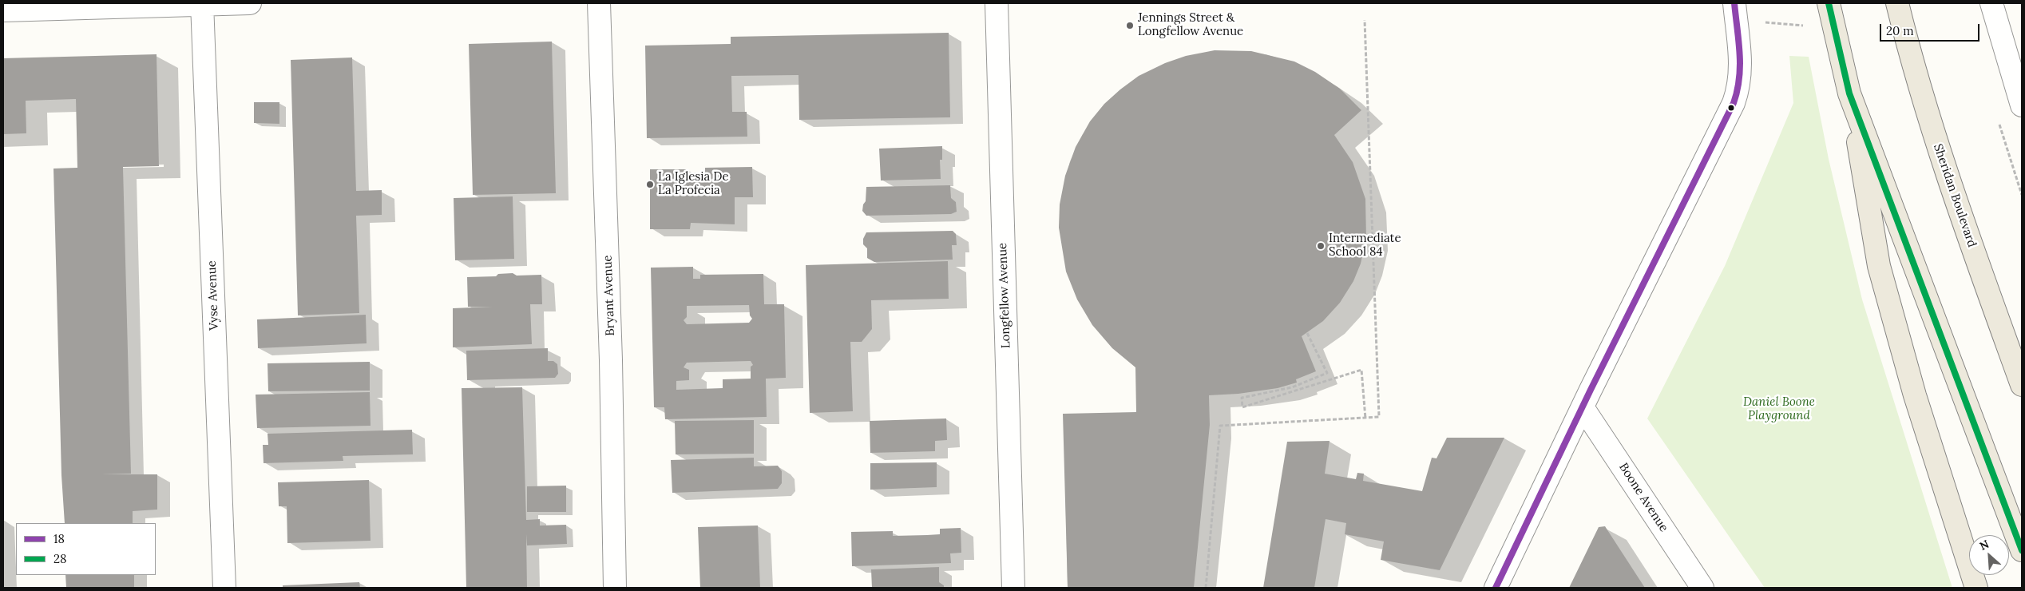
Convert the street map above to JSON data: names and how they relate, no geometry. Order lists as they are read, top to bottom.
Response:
{
  "streets": {
    "main road": ["Sheridan Boulevard"],
    "street": [
      "Vyse Avenue",
      "Bryant Avenue",
      "Longfellow Avenue",
      "Boone Avenue"
    ]
  },
  "parks": ["Daniel Boone Playground"],
  "places": ["Jennings Street & Longfellow Avenue", "La Iglesia De La Profecia", "Intermediate School 84"],
  "lines": ["transit line 18", "transit line 28"],
  "legend": ["18", "28"],
  "scale_bar": "20 m",
  "north": "top left"
}
